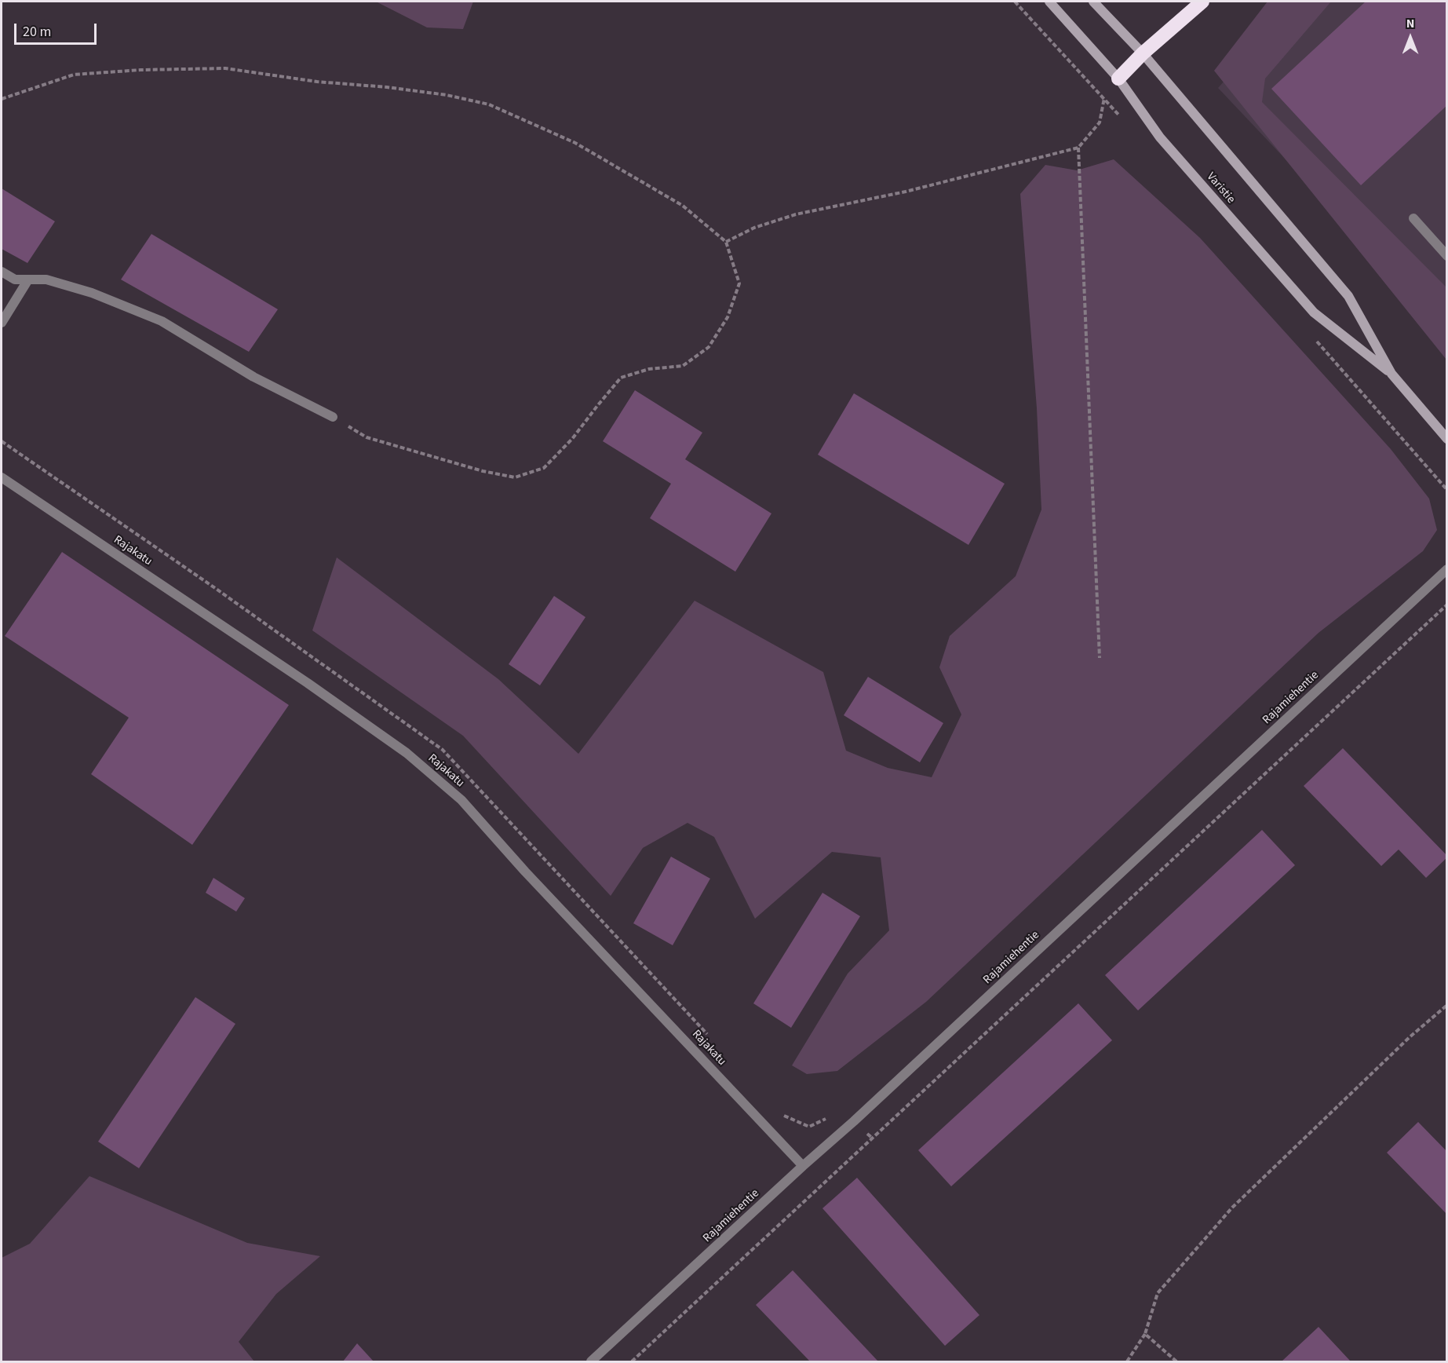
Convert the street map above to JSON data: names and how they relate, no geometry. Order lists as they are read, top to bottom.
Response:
{
  "streets": {
    "street": ["Varistie", "Rajakatu", "Rajamiehentie"]
  },
  "crossings": [
    ["Rajakatu", "Rajamiehentie"]
  ],
  "scale_bar": "20 m",
  "north": "top"
}
